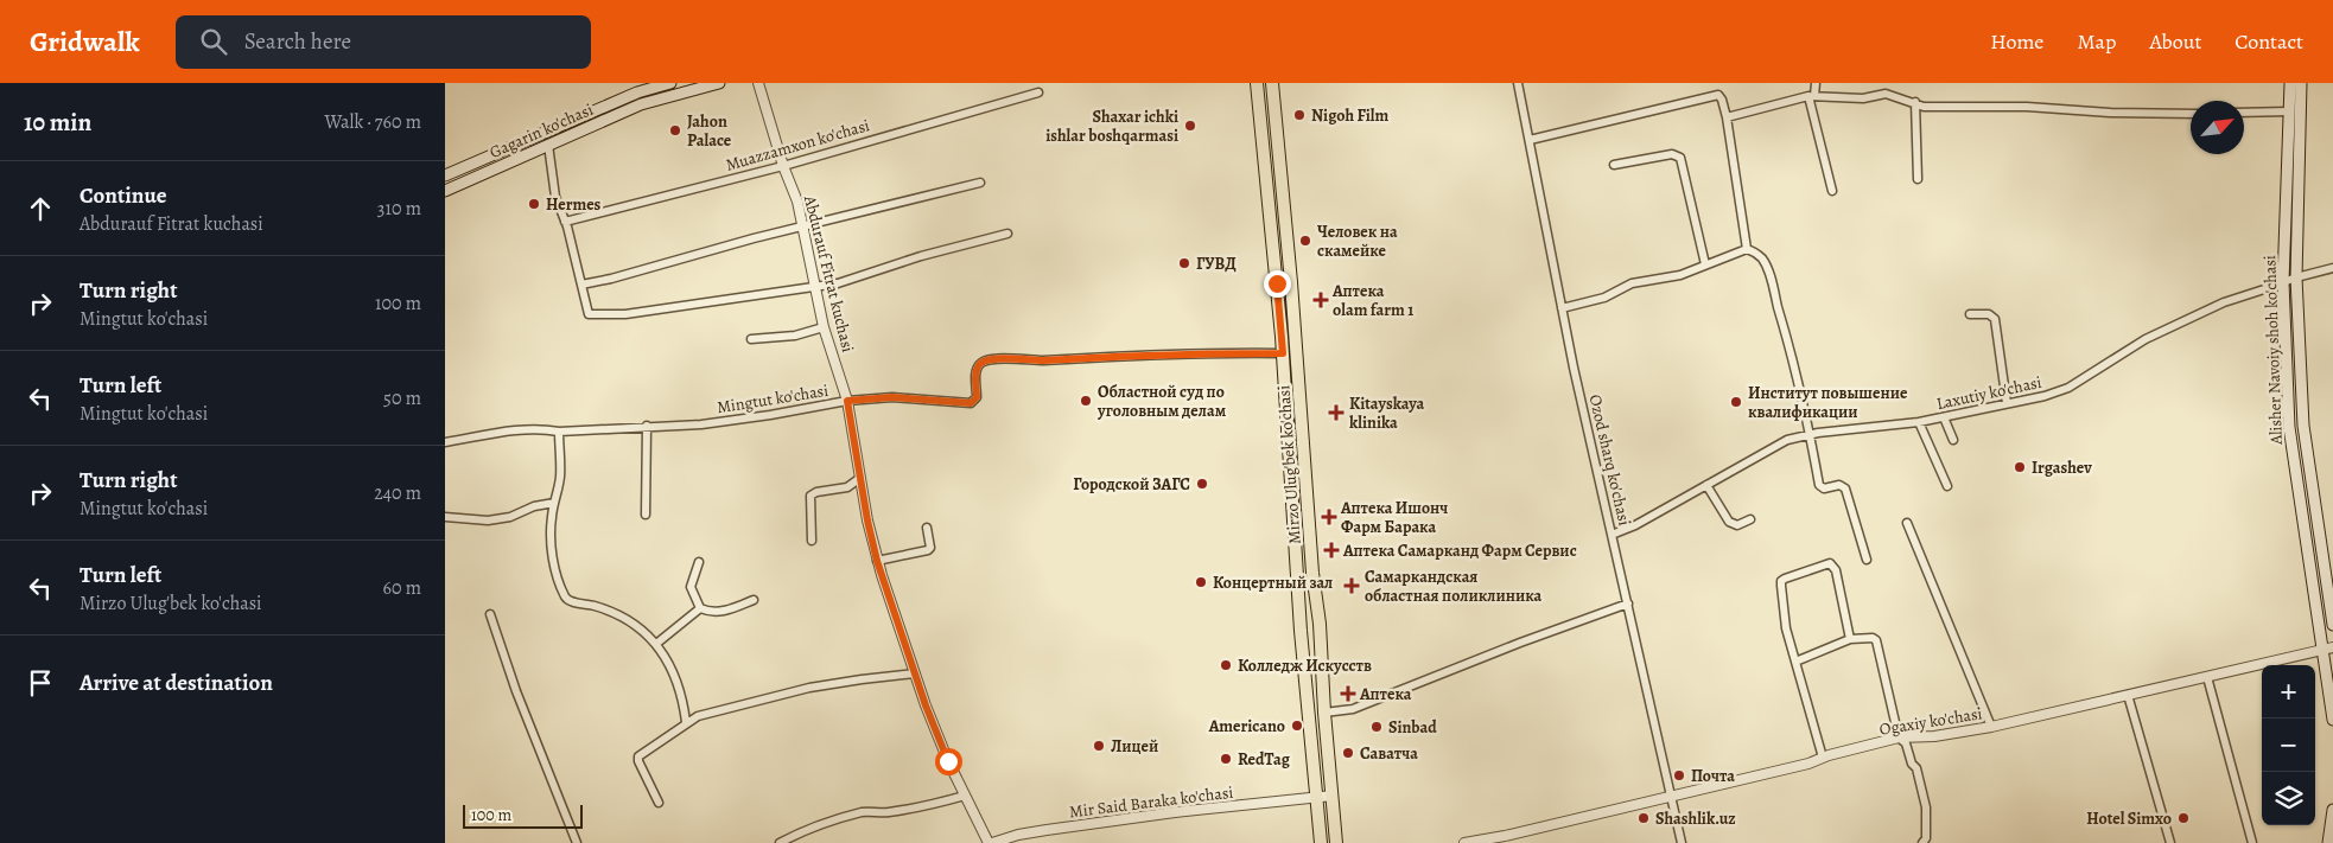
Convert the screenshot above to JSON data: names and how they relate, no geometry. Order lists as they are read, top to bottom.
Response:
{
  "streets": {
    "main road": ["Gagarin ko'chasi", "Alisher Navoiy shoh ko'chasi", "Mirzo Ulug'bek ko'chasi"],
    "street": [
      "Muazzamxon ko'chasi",
      "Abdurauf Fitrat kuchasi",
      "Laxutiy ko'chasi",
      "Mingtut ko'chasi",
      "Ozod sharq ko'chasi",
      "Ogaxiy ko'chasi",
      "Mir Said Baraka ko'chasi"
    ]
  },
  "crossings": [
    ["Muazzamxon ko'chasi", "Abdurauf Fitrat kuchasi"],
    ["Abdurauf Fitrat kuchasi", "Mingtut ko'chasi"],
    ["Abdurauf Fitrat kuchasi", "Mir Said Baraka ko'chasi"],
    ["Alisher Navoiy shoh ko'chasi", "Laxutiy ko'chasi"],
    ["Alisher Navoiy shoh ko'chasi", "Ogaxiy ko'chasi"],
    ["Laxutiy ko'chasi", "Ozod sharq ko'chasi"],
    ["Mingtut ko'chasi", "Mirzo Ulug'bek ko'chasi"],
    ["Ozod sharq ko'chasi", "Ogaxiy ko'chasi"],
    ["Mirzo Ulug'bek ko'chasi", "Mir Said Baraka ko'chasi"]
  ],
  "places": {
    "other": [
      "Nigoh Film",
      "Shaxar ichki ishlar boshqarmasi",
      "Jahon Palace",
      "Hermes",
      "Человек на скамейке",
      "ГУВД",
      "Областной суд по уголовным делам",
      "Институт повышение квалификации",
      "Irgashev",
      "Городской ЗАГС",
      "Концертный зал",
      "Колледж Искусств",
      "Americano",
      "Sinbad",
      "Лицей",
      "Саватча",
      "RedTag",
      "Почта",
      "Shashlik.uz",
      "Hotel Simxo"
    ],
    "health": [
      "Аптека olam farm 1",
      "Kitayskaya klinika",
      "Аптека Ишонч Фарм Барака",
      "Аптека Самарканд Фарм Сервис",
      "Самаркандская областная поликлиника",
      "Аптека"
    ]
  },
  "scale_bar": "100 m",
  "north": "top right",
  "page": {
    "header": "Gridwalk",
    "search": "Search here",
    "nav": [
      "Home",
      "Map",
      "About",
      "Contact"
    ],
    "heading": ["10 min", "Walk · 760 m"],
    "list": [
      ["Continue", "Abdurauf Fitrat kuchasi", "310 m"],
      ["Turn right", "Mingtut ko'chasi", "100 m"],
      ["Turn left", "Mingtut ko'chasi", "50 m"],
      ["Turn right", "Mingtut ko'chasi", "240 m"],
      ["Turn left", "Mirzo Ulug'bek ko'chasi", "60 m"],
      "Arrive at destination"
    ],
    "map_buttons": ["+", "−"],
    "scale": "100 m"
  }
}
